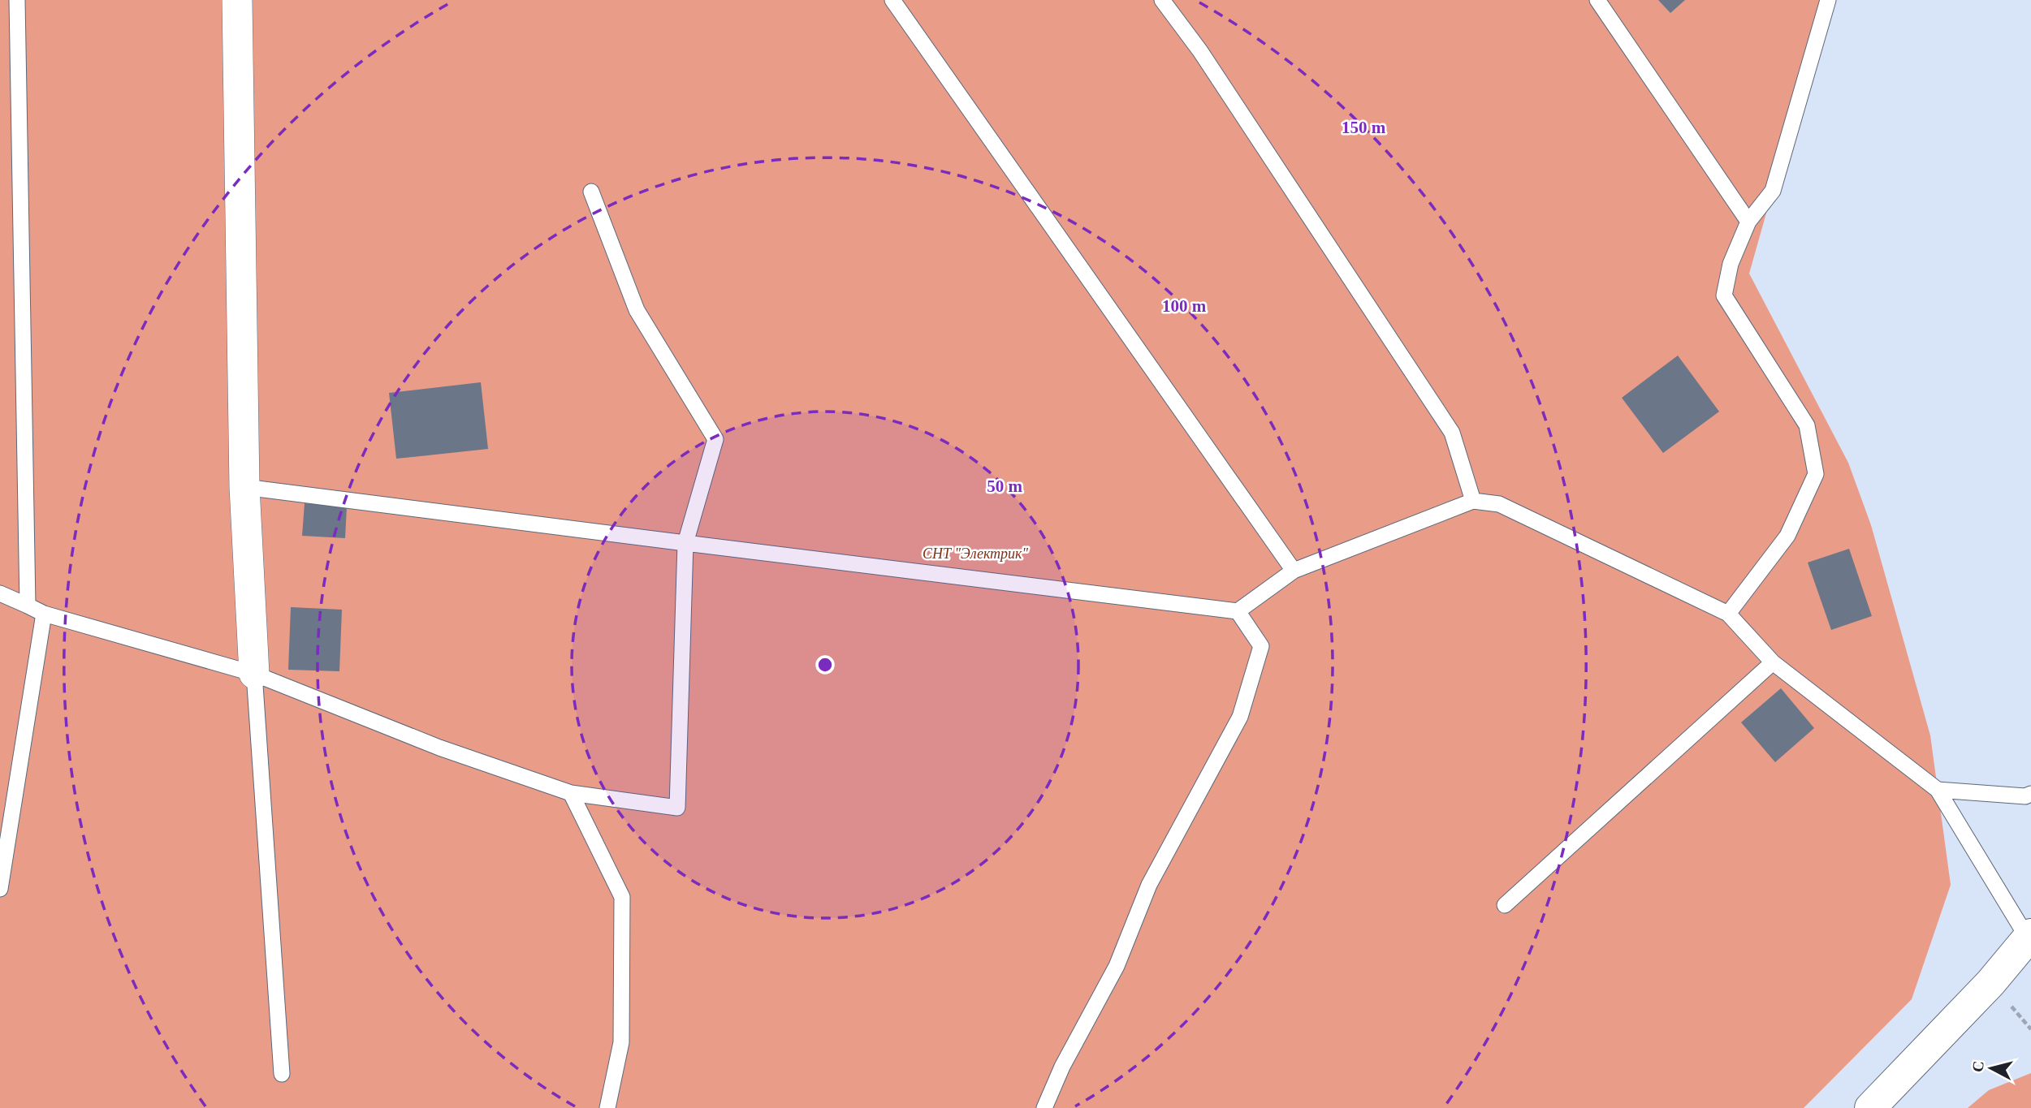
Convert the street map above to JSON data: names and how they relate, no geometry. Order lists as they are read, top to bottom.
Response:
{
  "parks": ["СНТ \"Электрик\""],
  "north": "left",
  "rings": ["150 m", "100 m", "50 m"]
}
